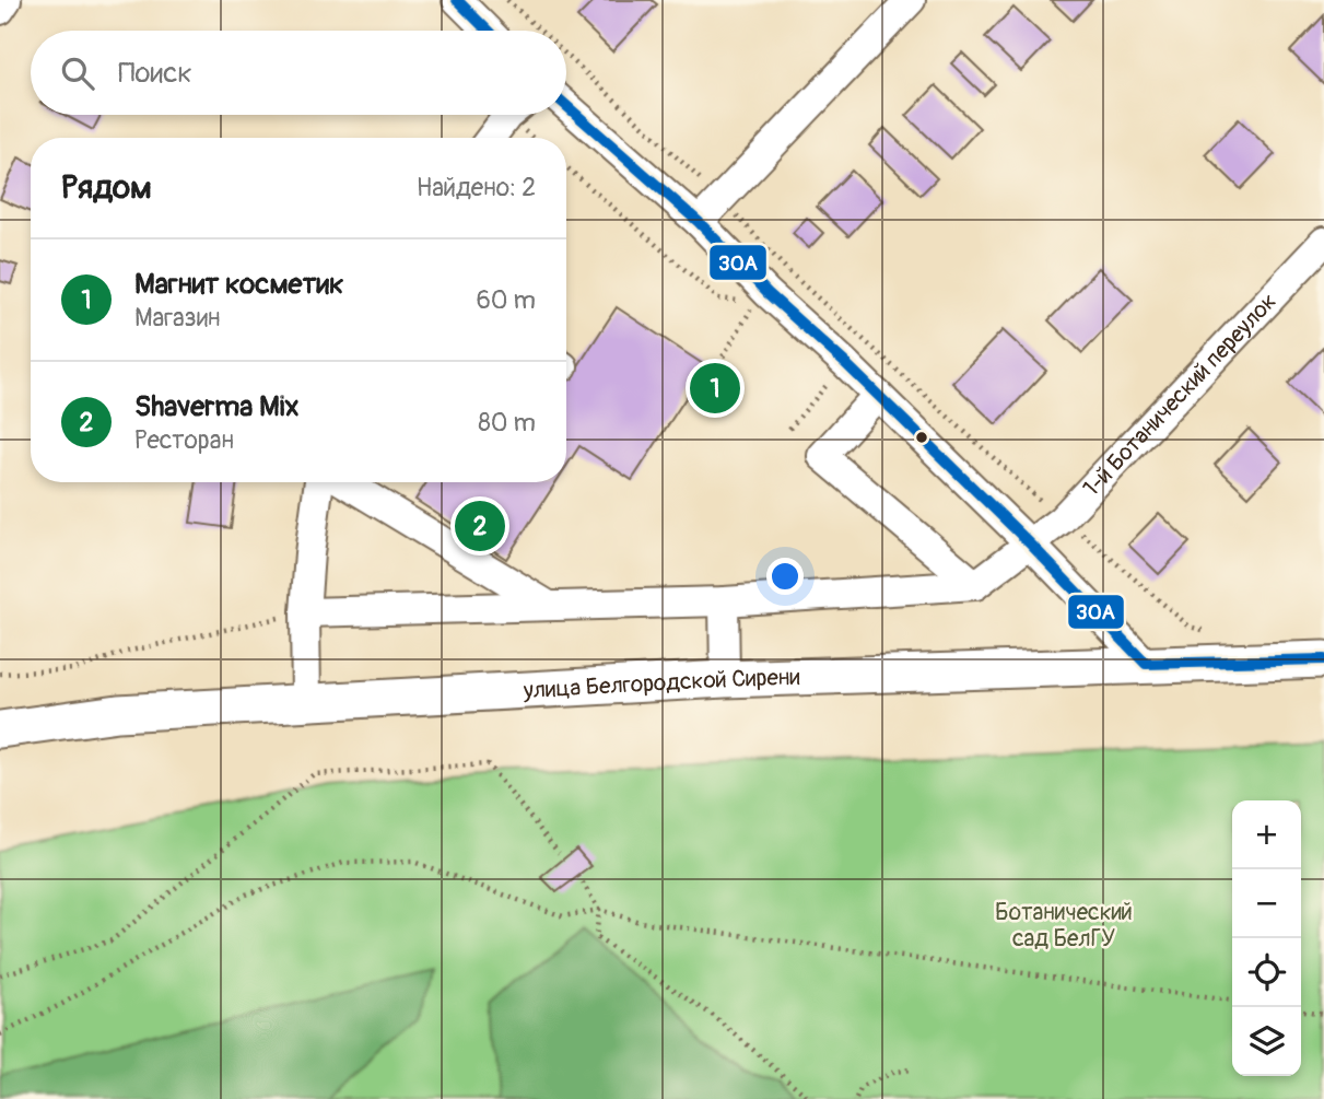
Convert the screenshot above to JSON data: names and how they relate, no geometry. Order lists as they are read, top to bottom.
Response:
{
  "streets": {
    "main road": ["улица Белгородской Сирени"],
    "street": ["1-й Ботанический переулок"]
  },
  "parks": ["Ботанический сад БелГУ"],
  "lines": ["transit line 30А"],
  "page": {
    "search": "Поиск",
    "heading": ["Рядом", "Найдено: 2"],
    "list": [
      {
        "mark": "1",
        "name": "Магнит косметик",
        "note": "Магазин",
        "value": "60 m"
      },
      {
        "mark": "2",
        "name": "Shaverma Mix",
        "note": "Ресторан",
        "value": "80 m"
      }
    ],
    "pins": ["1", "2"],
    "map_buttons": ["+", "−"]
  }
}
